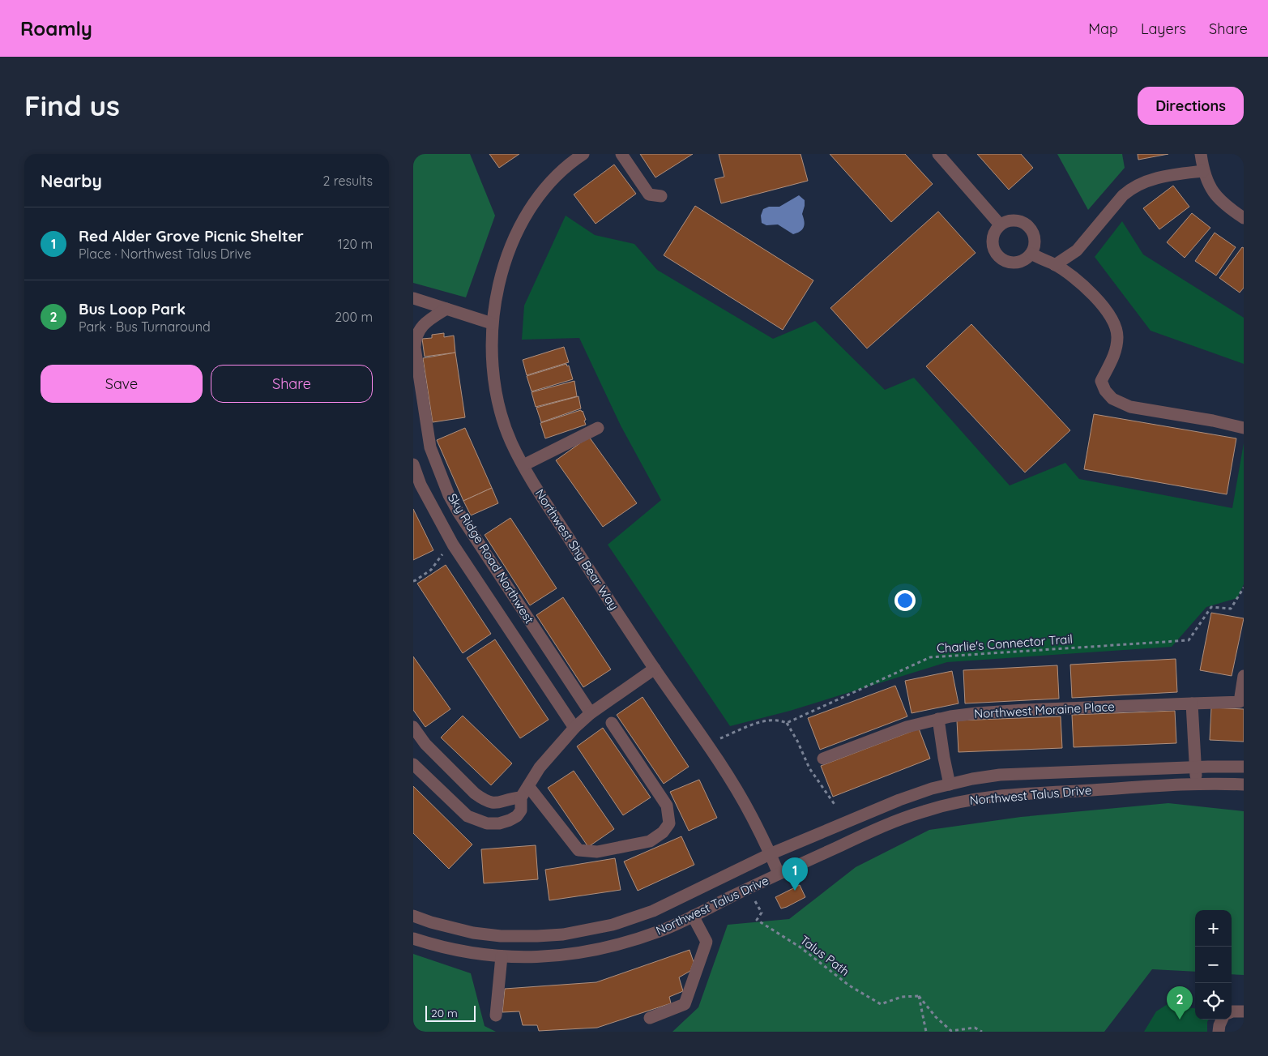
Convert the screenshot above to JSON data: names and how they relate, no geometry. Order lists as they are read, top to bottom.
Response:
{
  "streets": {
    "street": [
      "Northwest Shy Bear Way",
      "Sky Ridge Road Northwest",
      "Northwest Moraine Place",
      "Northwest Talus Drive"
    ],
    "path": ["Charlie's Connector Trail", "Talus Path"]
  },
  "crossings": [
    ["Northwest Shy Bear Way", "Charlie's Connector Trail"],
    ["Northwest Shy Bear Way", "Northwest Talus Drive"],
    ["Northwest Talus Drive", "Talus Path"]
  ],
  "scale_bar": "20 m",
  "page": {
    "header": "Roamly",
    "nav": ["Map", "Layers", "Share"],
    "buttons": [
      "Directions",
      ["Save", "Share"]
    ],
    "title": "Find us",
    "heading": ["Nearby", "2 results"],
    "list": [
      {
        "mark": "1",
        "name": "Red Alder Grove Picnic Shelter",
        "note": "Place · Northwest Talus Drive",
        "value": "120 m"
      },
      {
        "mark": "2",
        "name": "Bus Loop Park",
        "note": "Park · Bus Turnaround",
        "value": "200 m"
      }
    ],
    "pins": ["1", "2"],
    "map_buttons": ["+", "−"],
    "scale": "20 m"
  }
}
